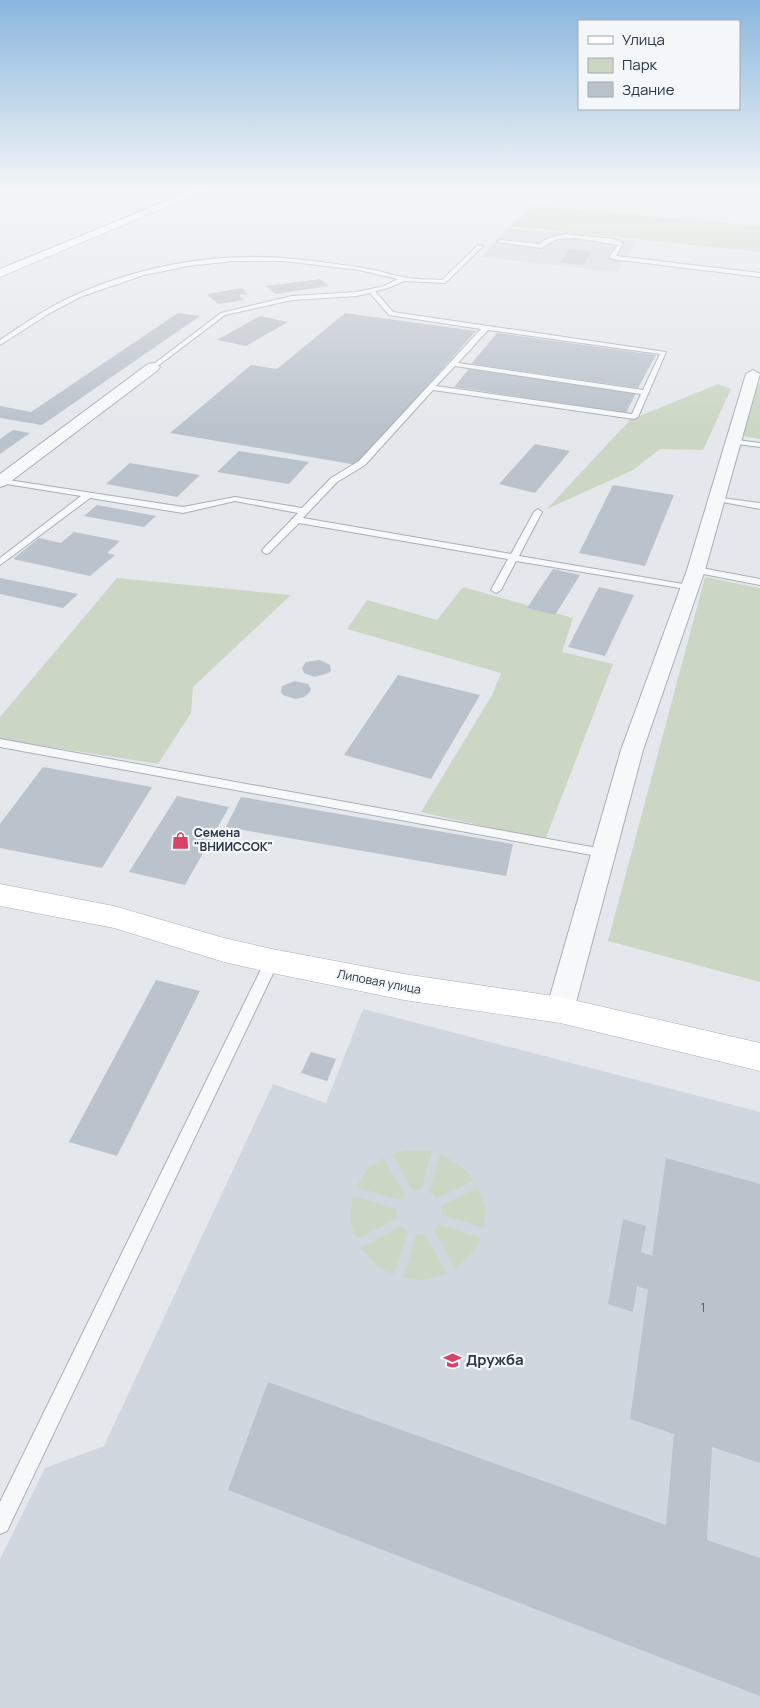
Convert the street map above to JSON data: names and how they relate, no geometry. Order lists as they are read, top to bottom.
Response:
{
  "streets": {
    "main road": ["Липовая улица"]
  },
  "places": {
    "shop": ["Семена \"ВНИИССОК\""],
    "school or university": ["Дружба"]
  },
  "house_numbers": ["1"],
  "legend": ["Улица", "Парк", "Здание"]
}
